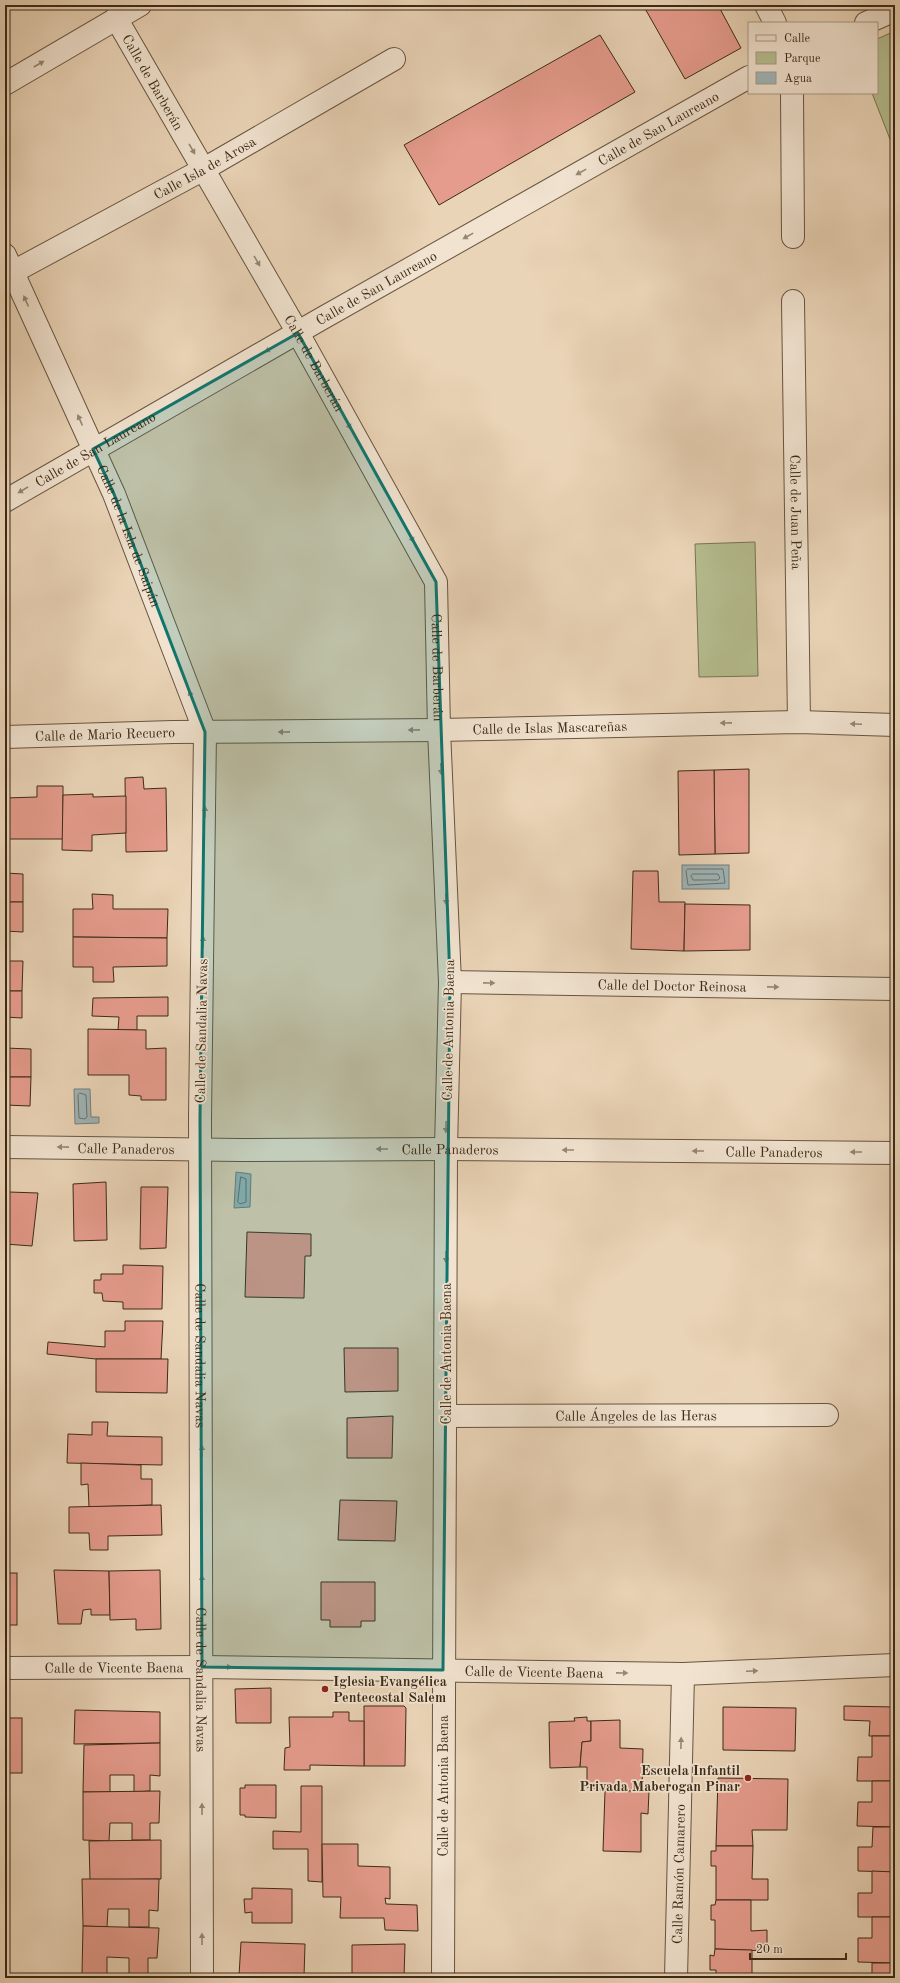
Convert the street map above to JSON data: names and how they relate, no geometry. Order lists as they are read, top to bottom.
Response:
{
  "streets": {
    "street": [
      "Calle de Barberán",
      "Calle de San Laureano",
      "Calle Isla de Arosa",
      "Calle de Juan Peña",
      "Calle de la Isla de Saipán",
      "Calle de Islas Mascareñas",
      "Calle de Mario Recuero",
      "Calle del Doctor Reinosa",
      "Calle de Antonia Baena",
      "Calle de Sandalia Navas",
      "Calle Panaderos",
      "Calle Ángeles de las Heras",
      "Calle de Vicente Baena",
      "Calle Ramón Camarero"
    ]
  },
  "crossings": [
    ["Calle de Barberán", "Calle de San Laureano"],
    ["Calle de Barberán", "Calle Isla de Arosa"],
    ["Calle de Barberán", "Calle de Islas Mascareñas"],
    ["Calle de Barberán", "Calle de Antonia Baena"],
    ["Calle de San Laureano", "Calle de la Isla de Saipán"],
    ["Calle Isla de Arosa", "Calle de la Isla de Saipán"],
    ["Calle de Juan Peña", "Calle de Islas Mascareñas"],
    ["Calle de la Isla de Saipán", "Calle de Islas Mascareñas"],
    ["Calle de la Isla de Saipán", "Calle de Mario Recuero"],
    ["Calle de la Isla de Saipán", "Calle de Sandalia Navas"],
    ["Calle de Islas Mascareñas", "Calle de Mario Recuero"],
    ["Calle de Islas Mascareñas", "Calle de Antonia Baena"],
    ["Calle de Islas Mascareñas", "Calle de Sandalia Navas"],
    ["Calle de Mario Recuero", "Calle de Sandalia Navas"],
    ["Calle del Doctor Reinosa", "Calle de Antonia Baena"],
    ["Calle de Antonia Baena", "Calle Panaderos"],
    ["Calle de Antonia Baena", "Calle Ángeles de las Heras"],
    ["Calle de Antonia Baena", "Calle de Vicente Baena"],
    ["Calle de Sandalia Navas", "Calle Panaderos"],
    ["Calle de Sandalia Navas", "Calle de Vicente Baena"],
    ["Calle de Vicente Baena", "Calle Ramón Camarero"]
  ],
  "one_way": [
    "Calle de Barberán",
    "Calle de San Laureano",
    "Calle de la Isla de Saipán",
    "Calle de Islas Mascareñas",
    "Calle del Doctor Reinosa",
    "Calle de Antonia Baena",
    "Calle de Sandalia Navas",
    "Calle Panaderos",
    "Calle de Vicente Baena",
    "Calle Ramón Camarero"
  ],
  "places": ["Iglesia Evangélica Pentecostal Salem", "Escuela Infantil Privada Maberogan Pinar"],
  "legend": ["Calle", "Parque", "Agua"],
  "scale_bar": "20 m"
}
